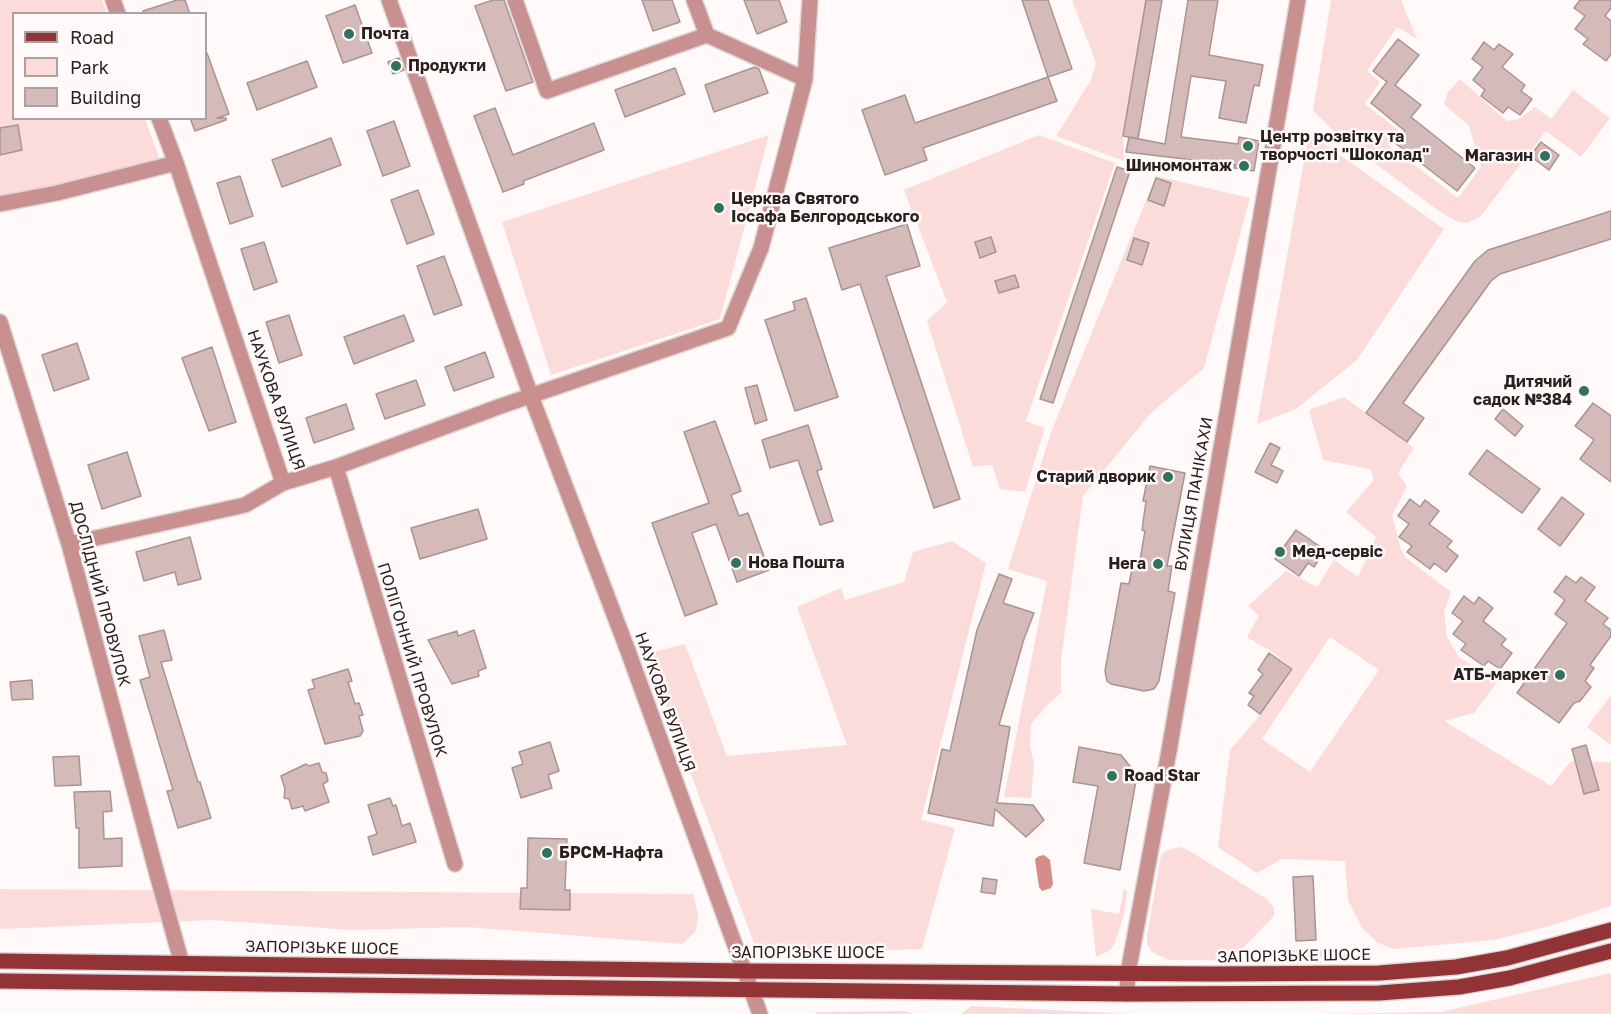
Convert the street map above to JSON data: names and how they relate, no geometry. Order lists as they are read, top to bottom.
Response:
{
  "streets": {
    "main road": ["ЗАПОРІЗЬКЕ ШОСЕ"],
    "street": [
      "НАУКОВА ВУЛИЦЯ",
      "ВУЛИЦЯ ПАНІКАХИ",
      "ДОСЛІДНИЙ ПРОВУЛОК",
      "ПОЛІГОННИЙ ПРОВУЛОК"
    ]
  },
  "crossings": [
    ["НАУКОВА ВУЛИЦЯ", "ПОЛІГОННИЙ ПРОВУЛОК"],
    ["НАУКОВА ВУЛИЦЯ", "ЗАПОРІЗЬКЕ ШОСЕ"],
    ["ВУЛИЦЯ ПАНІКАХИ", "ЗАПОРІЗЬКЕ ШОСЕ"],
    ["ДОСЛІДНИЙ ПРОВУЛОК", "ЗАПОРІЗЬКЕ ШОСЕ"]
  ],
  "places": [
    "Почта",
    "Продукти",
    "Центр розвітку та творчості \"Шоколад\"",
    "Магазин",
    "Шиномонтаж",
    "Церква Святого Іосафа Белгородського",
    "Дитячий садок №384",
    "Старий дворик",
    "Мед-сервіс",
    "Нова Пошта",
    "Нега",
    "АТБ-маркет",
    "Road Star",
    "БРСМ-Нафта"
  ],
  "legend": ["Road", "Park", "Building"]
}
